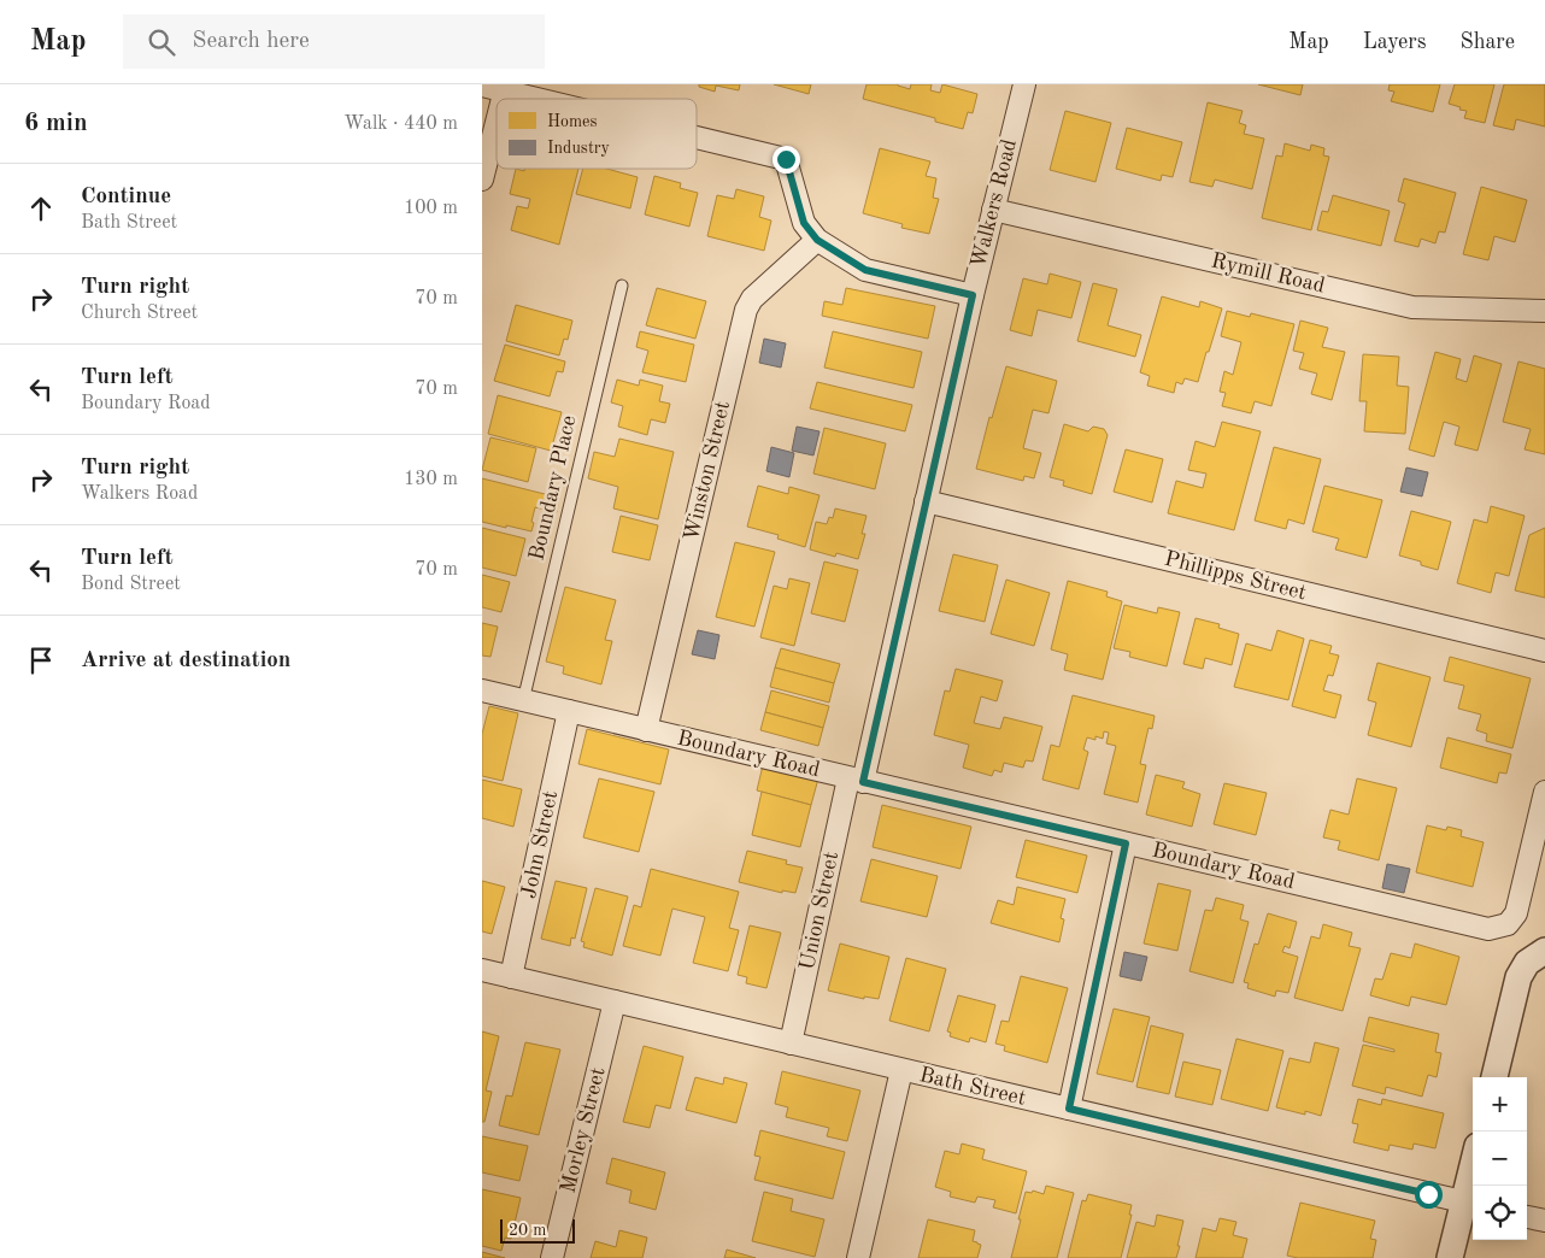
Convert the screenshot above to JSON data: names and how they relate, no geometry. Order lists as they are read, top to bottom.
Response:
{
  "streets": {
    "street": [
      "Walkers Road",
      "Rymill Road",
      "Winston Street",
      "Phillipps Street",
      "Boundary Road",
      "John Street",
      "Union Street",
      "Bath Street",
      "Morley Street"
    ],
    "lane": ["Boundary Place"]
  },
  "crossings": [
    ["Walkers Road", "Rymill Road"],
    ["Walkers Road", "Phillipps Street"],
    ["Walkers Road", "Boundary Road"],
    ["Walkers Road", "Union Street"],
    ["Winston Street", "Boundary Road"],
    ["Boundary Place", "Boundary Road"],
    ["Boundary Road", "John Street"],
    ["Boundary Road", "Union Street"],
    ["John Street", "Bath Street"],
    ["Union Street", "Bath Street"],
    ["Bath Street", "Morley Street"]
  ],
  "legend": ["Homes", "Industry"],
  "scale_bar": "20 m",
  "page": {
    "header": "Map",
    "search": "Search here",
    "nav": ["Map", "Layers", "Share"],
    "heading": ["6 min", "Walk · 440 m"],
    "list": [
      ["Continue", "Bath Street", "100 m"],
      ["Turn right", "Church Street", "70 m"],
      ["Turn left", "Boundary Road", "70 m"],
      ["Turn right", "Walkers Road", "130 m"],
      ["Turn left", "Bond Street", "70 m"],
      "Arrive at destination"
    ],
    "map_buttons": ["+", "−"],
    "scale": "20 m"
  }
}
